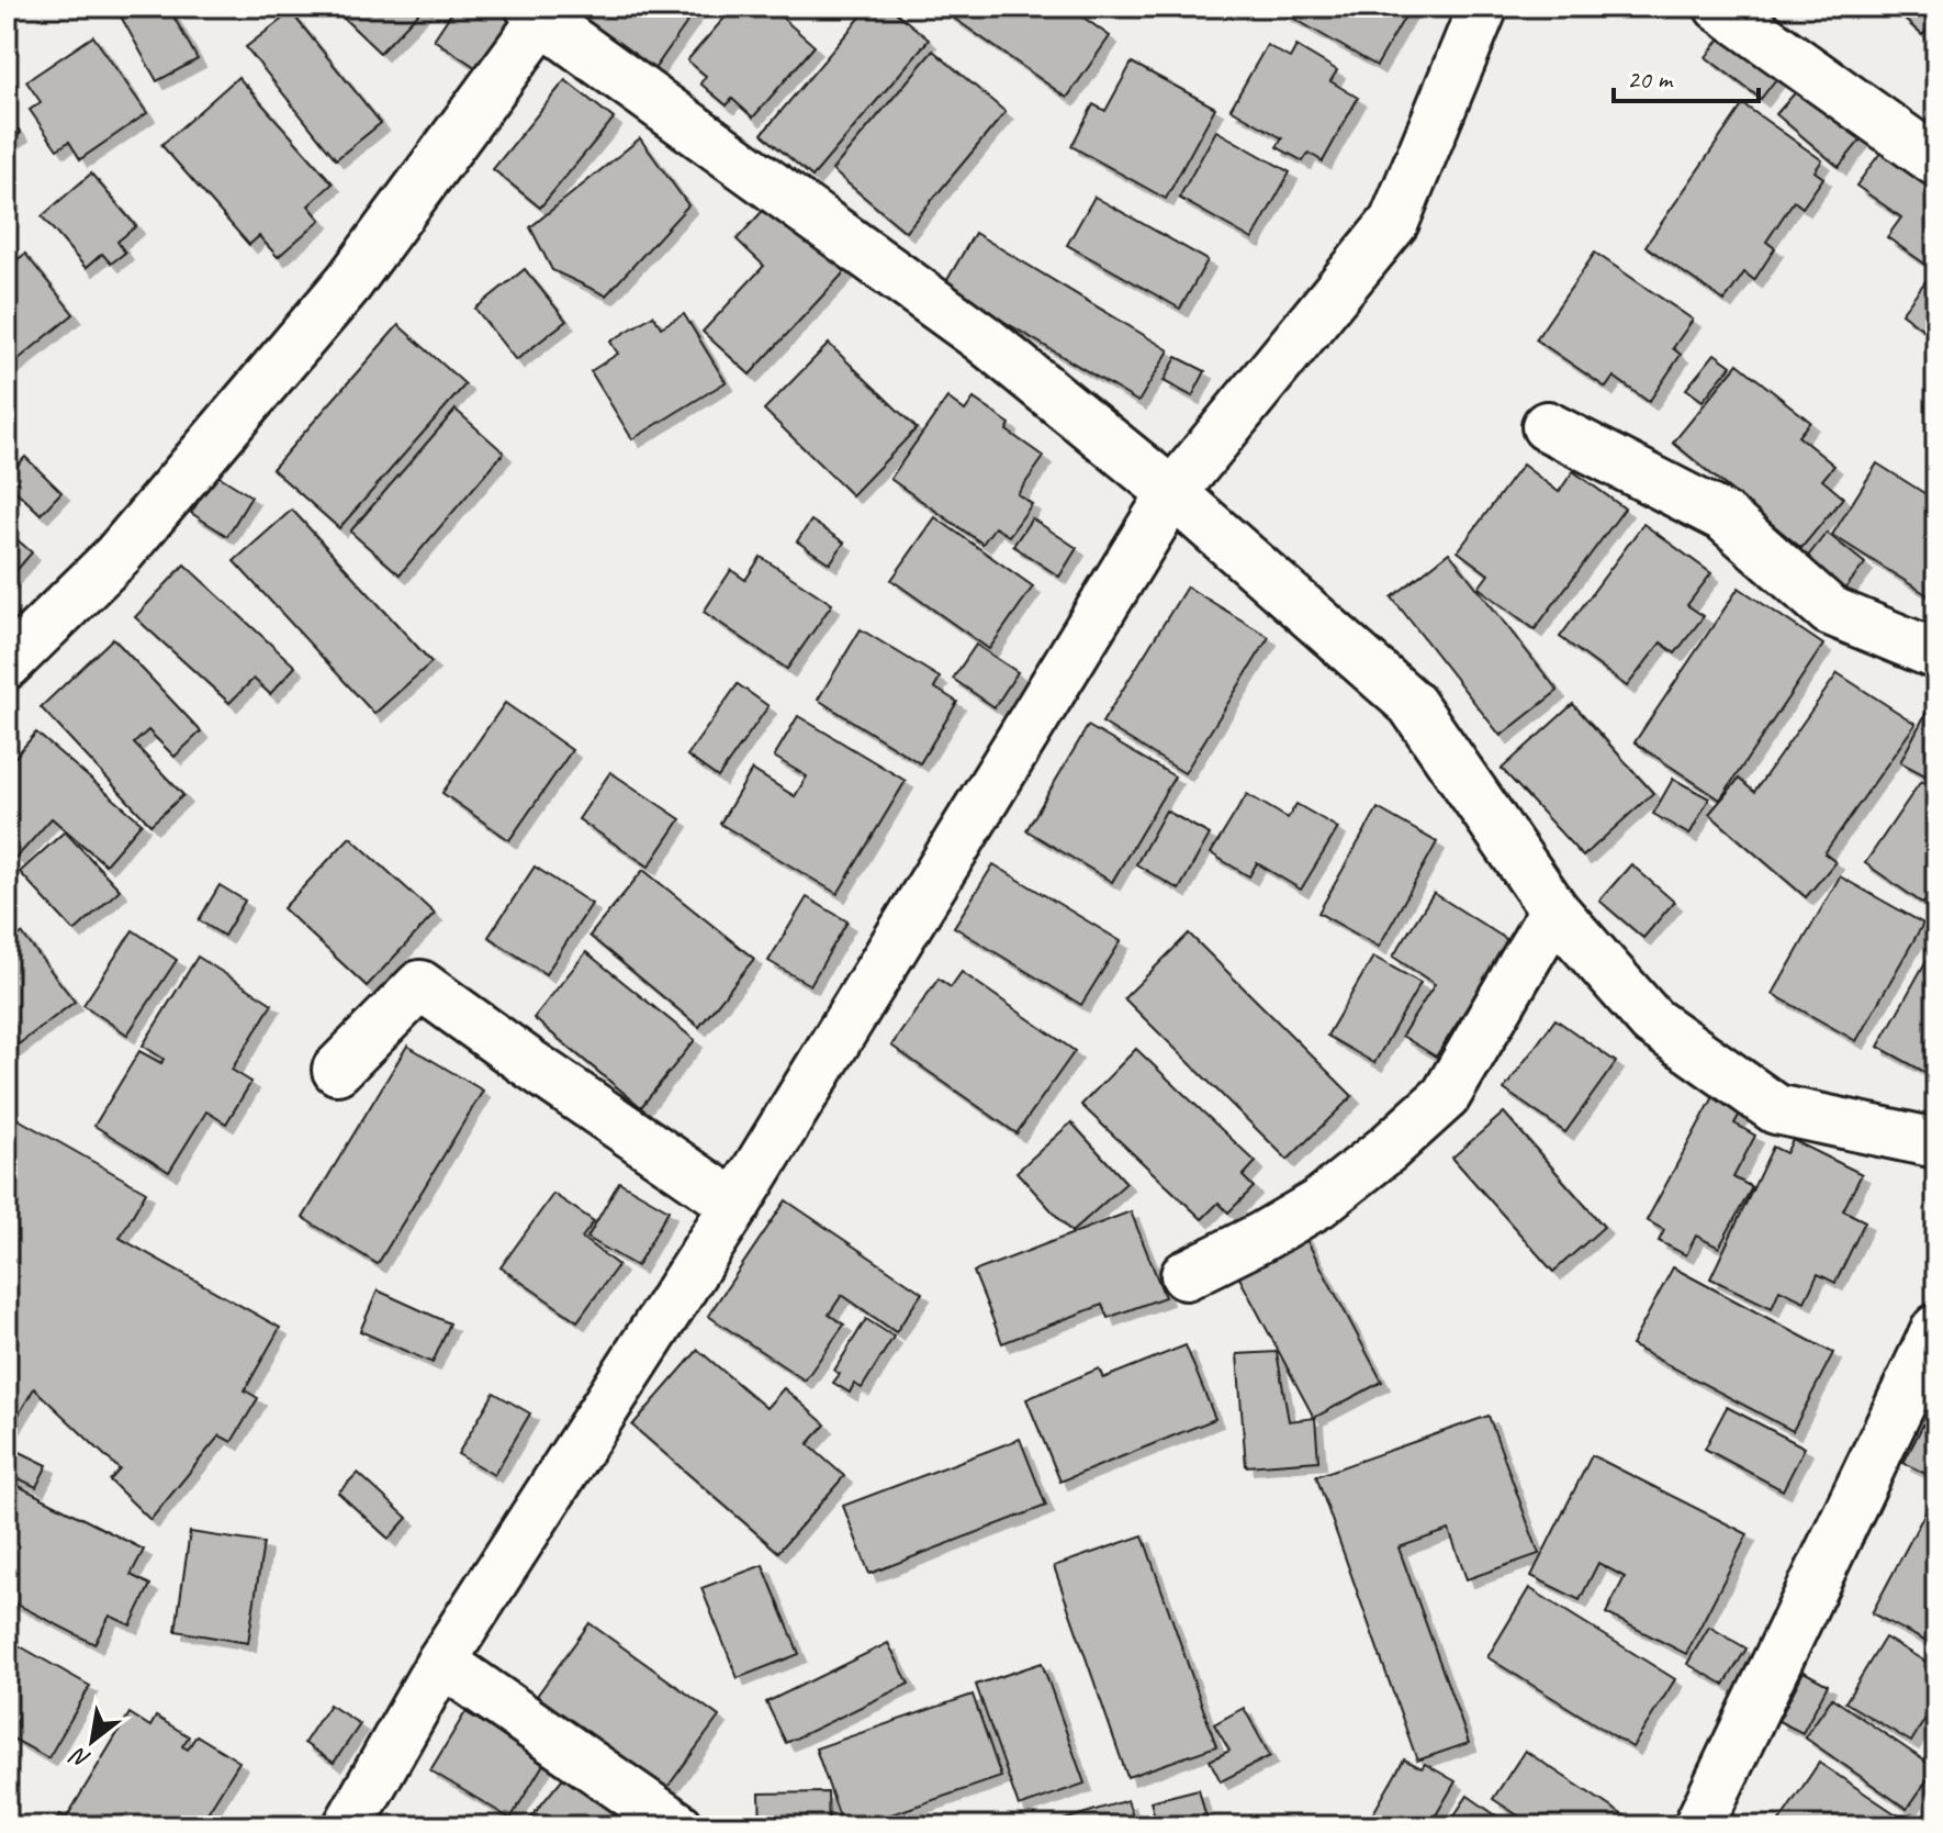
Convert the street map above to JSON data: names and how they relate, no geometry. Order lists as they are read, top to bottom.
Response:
{
  "scale_bar": "20 m",
  "north": "bottom left"
}
